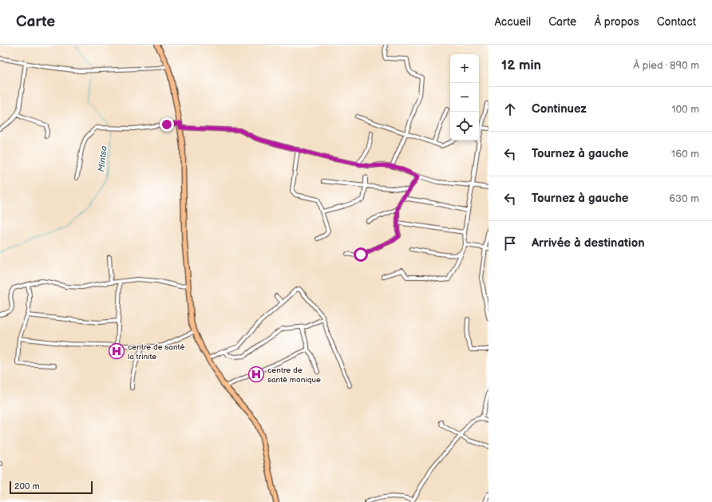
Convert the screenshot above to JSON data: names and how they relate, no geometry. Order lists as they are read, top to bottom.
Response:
{
  "water": ["Mintsa"],
  "places": {
    "hospital": ["centre de santé la trinite", "centre de santé monique"]
  },
  "scale_bar": "200 m",
  "page": {
    "header": "Carte",
    "nav": [
      "Accueil",
      "Carte",
      "À propos",
      "Contact"
    ],
    "heading": ["12 min", "À pied · 890 m"],
    "map_buttons": ["+", "−"],
    "list": [
      ["Continuez", "100 m"],
      ["Tournez à gauche", "160 m"],
      ["Tournez à gauche", "630 m"],
      "Arrivée à destination"
    ],
    "scale": "200 m"
  }
}
